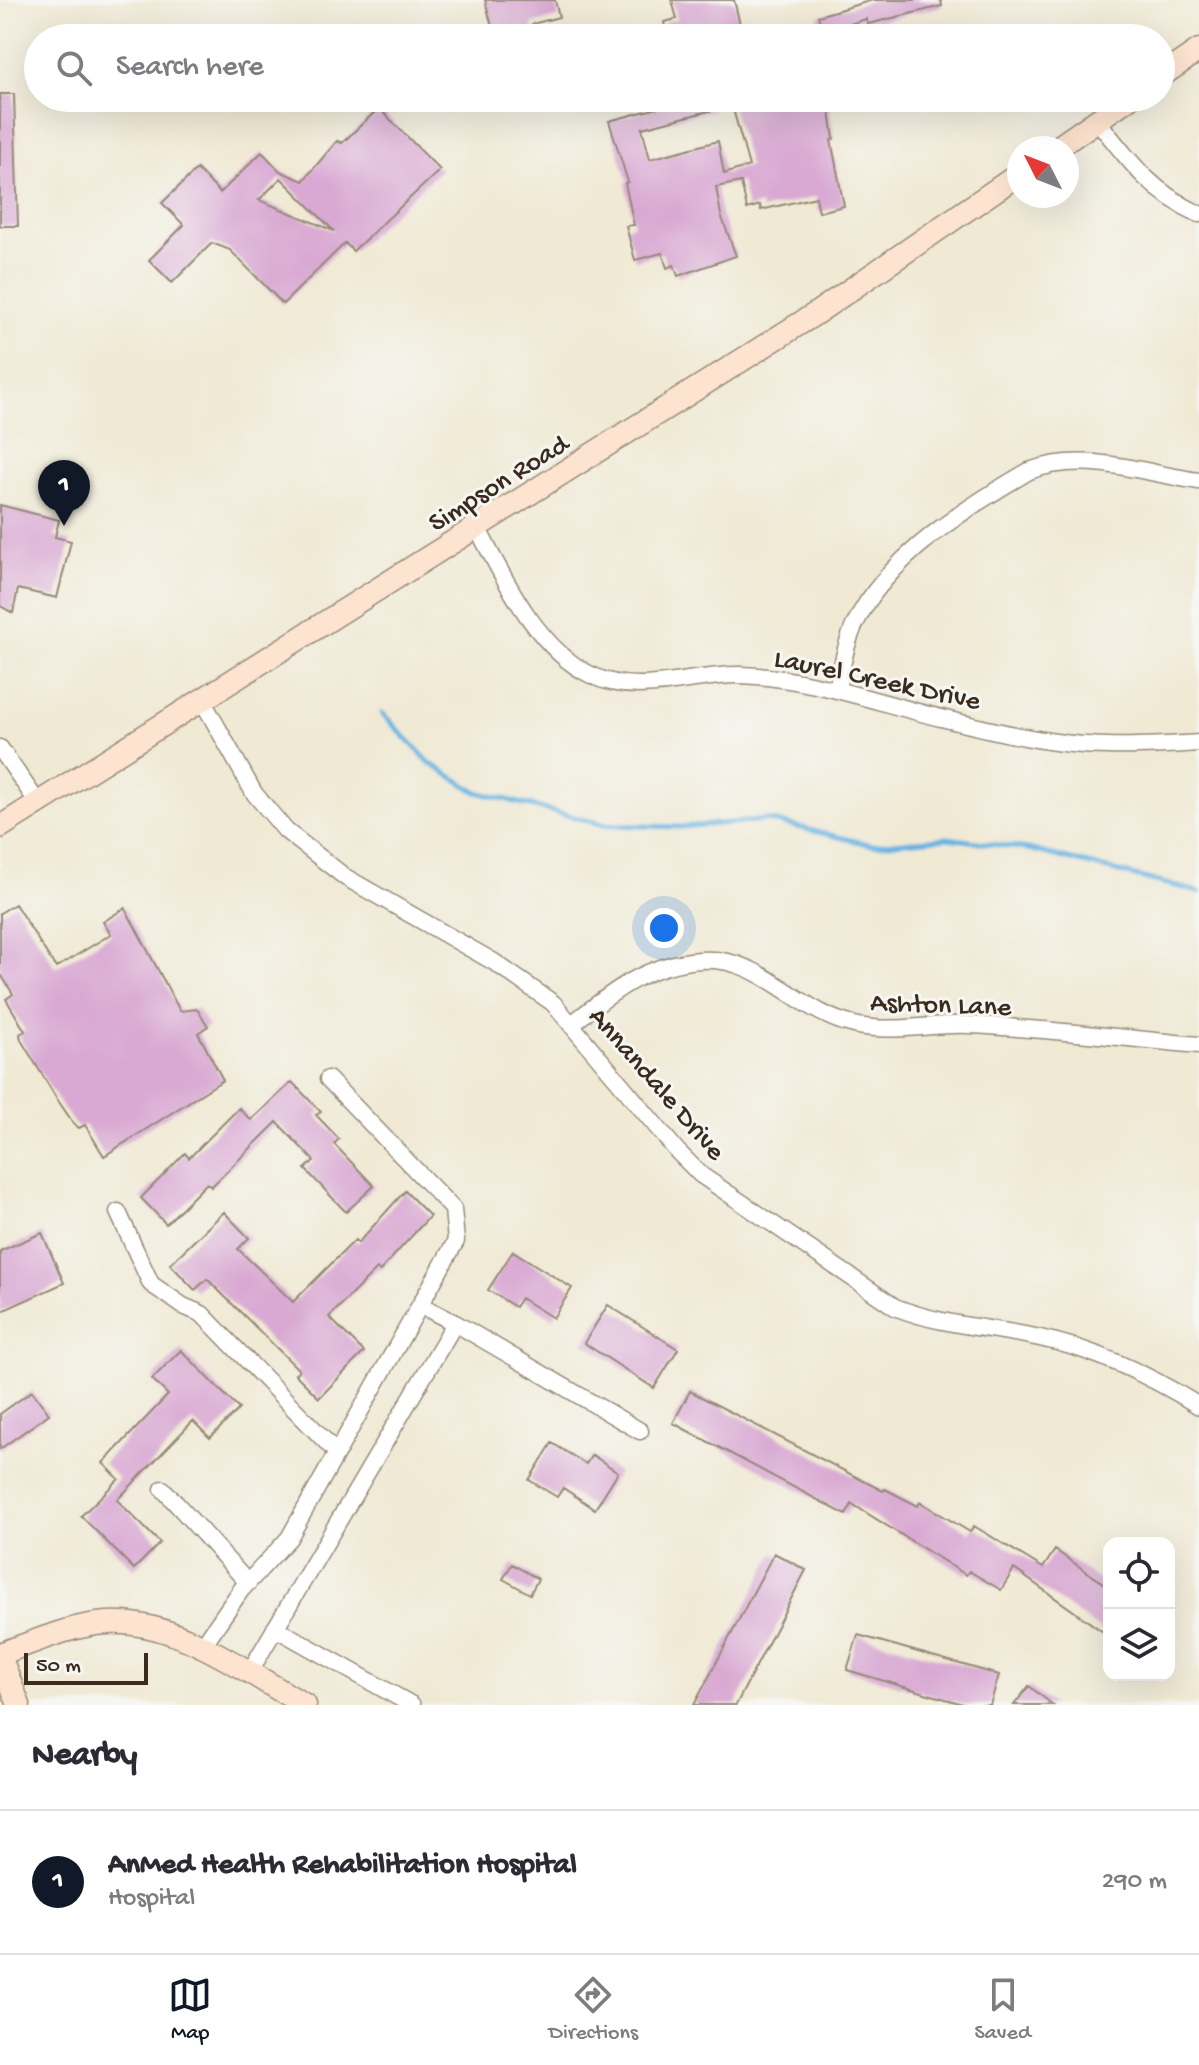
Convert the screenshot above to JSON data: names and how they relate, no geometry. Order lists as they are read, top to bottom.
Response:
{
  "streets": {
    "street": [
      "Simpson Road",
      "Laurel Creek Drive",
      "Ashton Lane",
      "Annandale Drive"
    ]
  },
  "crossings": [
    ["Simpson Road", "Laurel Creek Drive"],
    ["Simpson Road", "Annandale Drive"],
    ["Ashton Lane", "Annandale Drive"]
  ],
  "scale_bar": "50 m",
  "north": "top left",
  "page": {
    "search": "Search here",
    "pins": "1",
    "scale": "50 m",
    "heading": "Nearby",
    "list": [
      {
        "mark": "1",
        "name": "AnMed Health Rehabilitation Hospital",
        "note": "Hospital",
        "value": "290 m"
      }
    ],
    "nav": ["Map", "Directions", "Saved"]
  }
}
